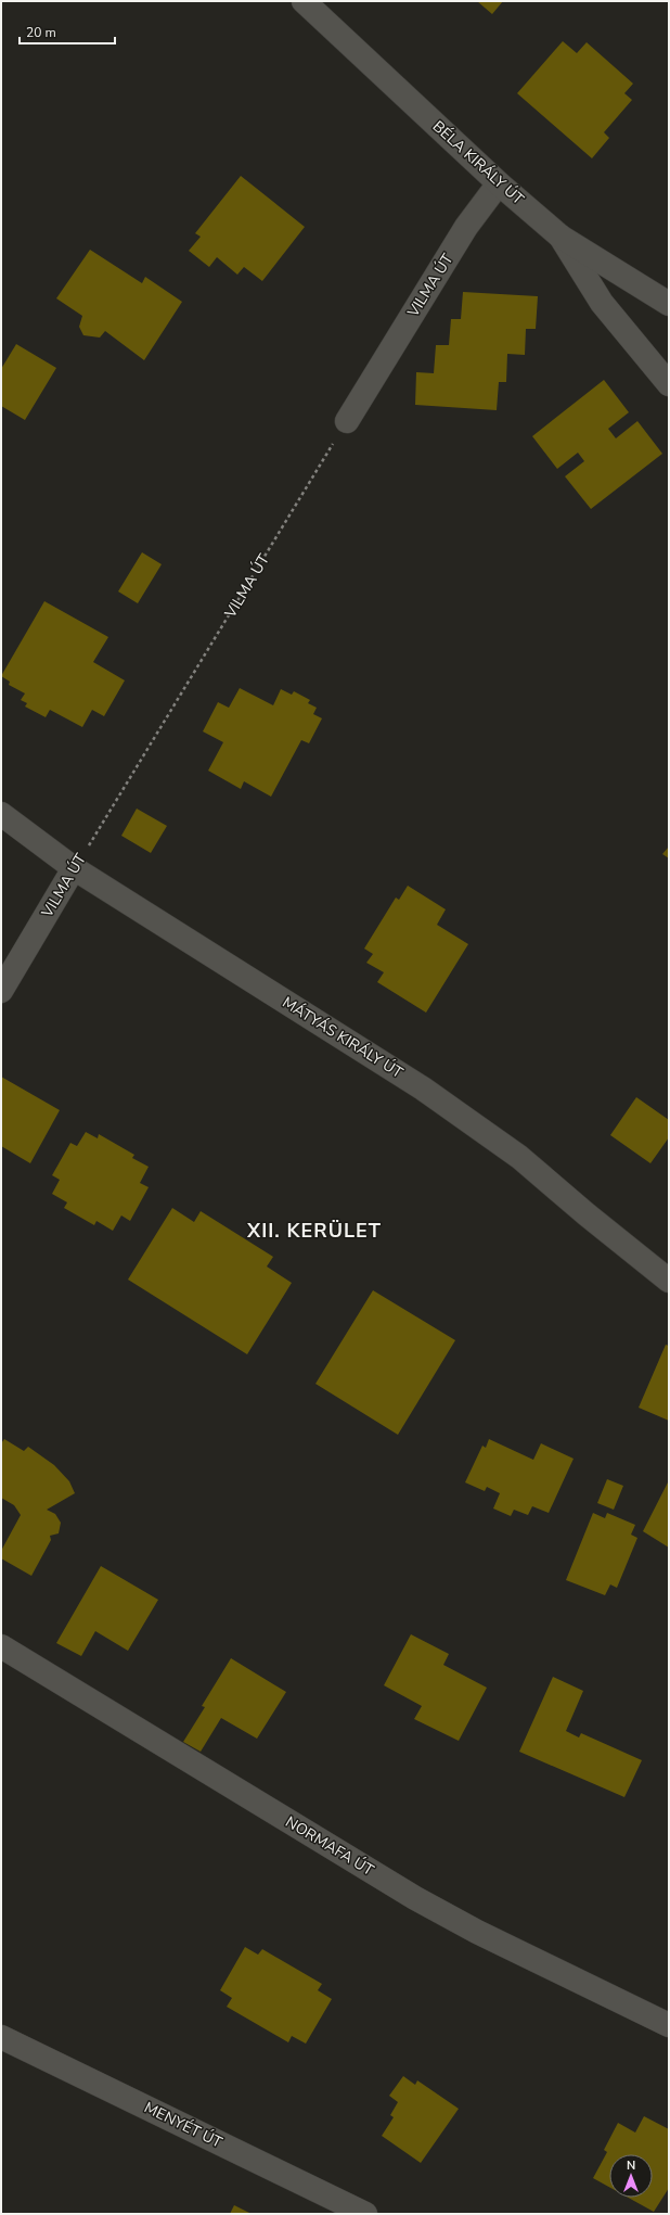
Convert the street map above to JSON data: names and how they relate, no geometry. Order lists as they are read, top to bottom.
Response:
{
  "streets": {
    "street": [
      "BÉLA KIRÁLY ÚT",
      "VILMA ÚT",
      "MÁTYÁS KIRÁLY ÚT",
      "NORMAFA ÚT",
      "MENYÉT ÚT"
    ]
  },
  "crossings": [
    ["BÉLA KIRÁLY ÚT", "VILMA ÚT"],
    ["VILMA ÚT", "MÁTYÁS KIRÁLY ÚT"]
  ],
  "districts": ["XII. KERÜLET"],
  "scale_bar": "20 m",
  "north": "top"
}
